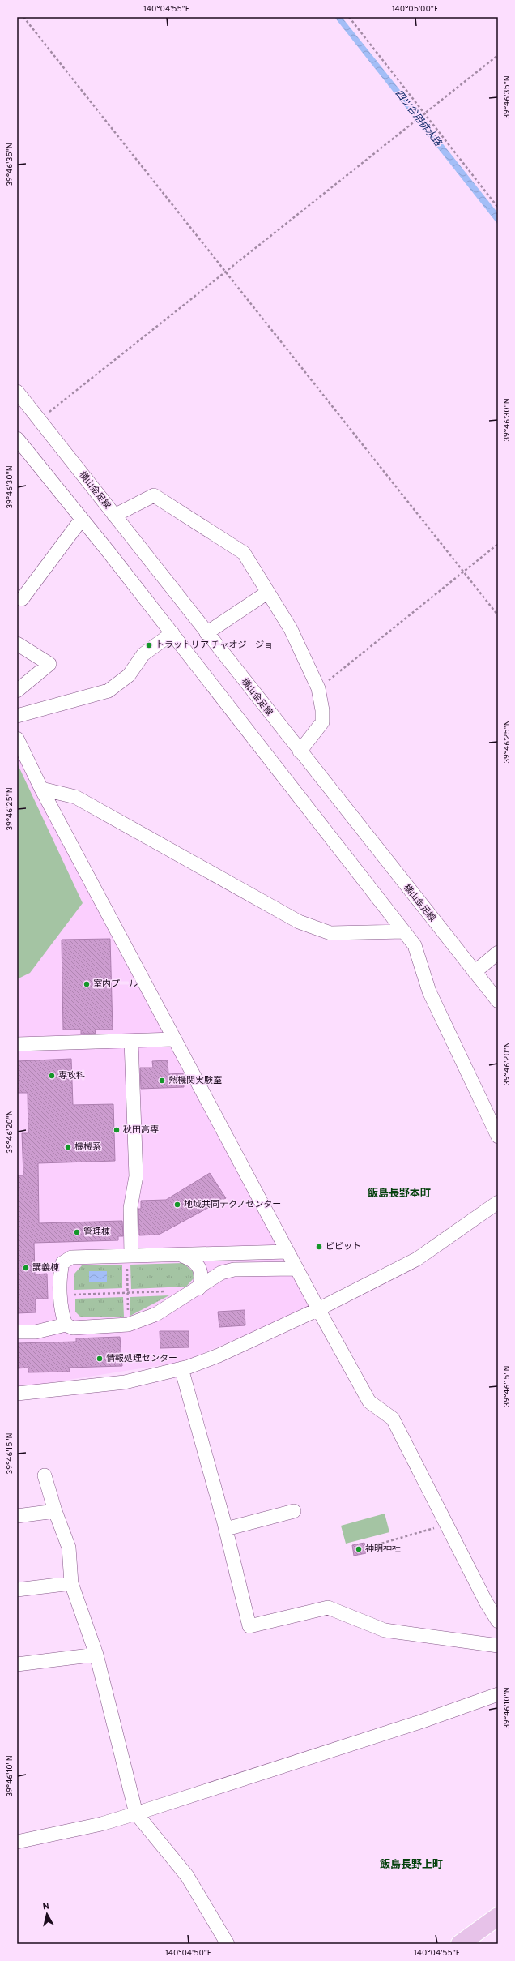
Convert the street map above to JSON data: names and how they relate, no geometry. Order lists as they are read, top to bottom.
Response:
{
  "streets": {
    "street": ["横山金足線"]
  },
  "districts": ["飯島長野本町", "飯島長野上町"],
  "water": ["四ツ谷用排水路"],
  "places": [
    "トラットリア チャオジージョ",
    "室内プール",
    "専攻科",
    "熱機関実験室",
    "秋田高専",
    "機械系",
    "地域共同テクノセンター",
    "管理棟",
    "ビビット",
    "講義棟",
    "情報処理センター",
    "神明神社"
  ],
  "north": "top",
  "coordinates": [
    "140°04'55\"E",
    "140°05'00\"E",
    "39°46'35\"N",
    "39°46'30\"N",
    "39°46'25\"N",
    "39°46'20\"N",
    "39°46'15\"N",
    "39°46'10\"N",
    "140°04'50\"E"
  ]
}
